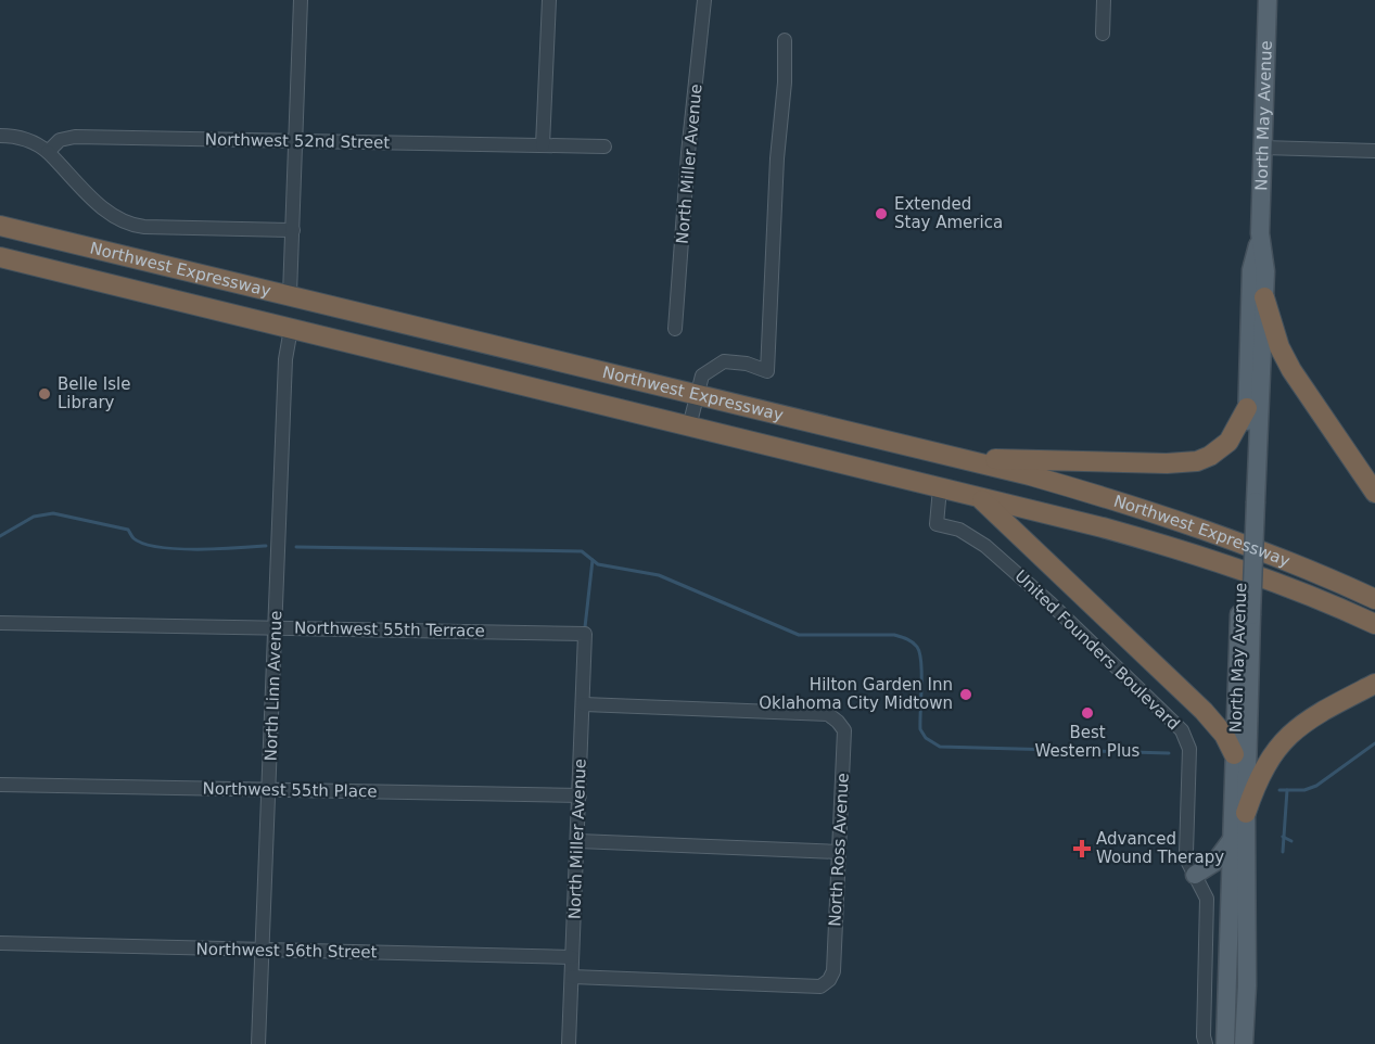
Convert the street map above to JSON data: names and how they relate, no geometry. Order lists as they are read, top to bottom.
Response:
{
  "streets": {
    "highway": ["Northwest Expressway"],
    "main road": ["North May Avenue"],
    "street": [
      "Northwest 52nd Street",
      "North Miller Avenue",
      "Northwest 55th Terrace",
      "United Founders Boulevard",
      "North Linn Avenue",
      "Northwest 55th Place",
      "North Ross Avenue",
      "Northwest 56th Street"
    ]
  },
  "crossings": [
    ["North Miller Avenue", "Northwest 55th Terrace"],
    ["North Miller Avenue", "Northwest 55th Place"],
    ["North Miller Avenue", "North Ross Avenue"],
    ["North Miller Avenue", "Northwest 56th Street"],
    ["Northwest Expressway", "United Founders Boulevard"],
    ["Northwest Expressway", "North Linn Avenue"],
    ["Northwest 55th Terrace", "North Linn Avenue"],
    ["North Linn Avenue", "Northwest 55th Place"],
    ["North Linn Avenue", "Northwest 56th Street"]
  ],
  "places": {
    "other": [
      "Extended Stay America",
      "Belle Isle Library",
      "Hilton Garden Inn Oklahoma City Midtown",
      "Best Western Plus"
    ],
    "health": ["Advanced Wound Therapy"]
  }
}
